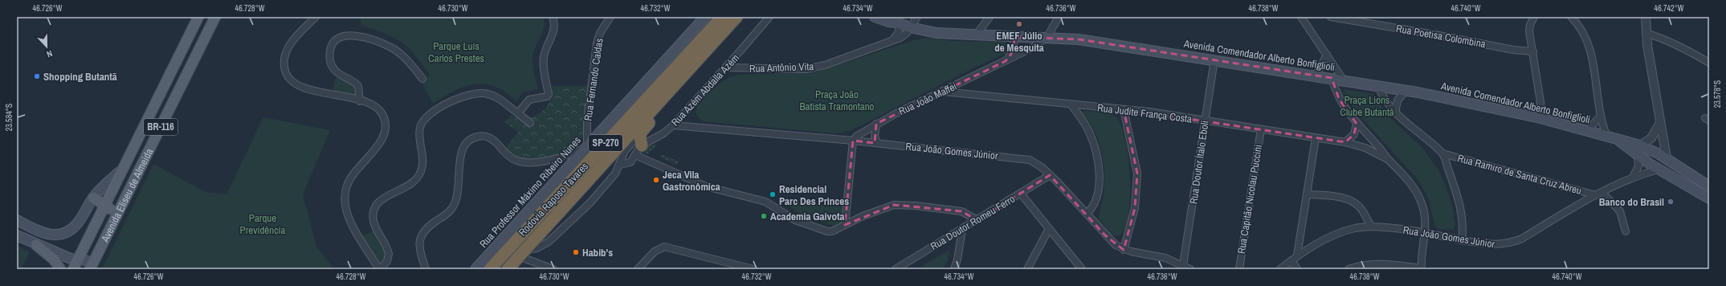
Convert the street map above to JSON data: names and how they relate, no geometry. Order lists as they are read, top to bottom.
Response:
{
  "streets": {
    "highway": ["SP-270", "Rodovia Raposo Tavares"],
    "main road": [
      "Avenida Comendador Alberto Bonfiglioli",
      "BR-116",
      "Rua Professor Máximo Ribeiro Nunes",
      "Avenida Eliseu de Almeida"
    ],
    "street": [
      "Rua Poetisa Colombina",
      "Rua Antônio Vita",
      "Rua Fernando Caldas",
      "Rua Azém Abdalla Azém",
      "Rua João Maffei",
      "Rua Judite França Costa",
      "Rua João Gomes Júnior",
      "Rua Doutor Ítalo Eboli",
      "Rua Ramiro de Santa Cruz Abreu",
      "Rua Capitão Nicolau Puccini",
      "Rua Doutor Romeu Ferro"
    ]
  },
  "crossings": [
    ["Avenida Comendador Alberto Bonfiglioli", "Rua Antônio Vita"],
    ["Avenida Comendador Alberto Bonfiglioli", "Rua João Maffei"],
    ["Avenida Comendador Alberto Bonfiglioli", "Rua Doutor Ítalo Eboli"],
    ["Rua Antônio Vita", "Rua Azém Abdalla Azém"],
    ["Rua Fernando Caldas", "Rua Professor Máximo Ribeiro Nunes"],
    ["Rua Azém Abdalla Azém", "Rua João Gomes Júnior"],
    ["Rua Azém Abdalla Azém", "Rodovia Raposo Tavares"],
    ["Rua João Maffei", "Rua Judite França Costa"],
    ["Rua João Maffei", "Rua João Gomes Júnior"],
    ["Rua Judite França Costa", "Rua Doutor Ítalo Eboli"],
    ["Rua Judite França Costa", "Rua Capitão Nicolau Puccini"],
    ["Rua João Gomes Júnior", "Rua Doutor Ítalo Eboli"],
    ["Rua João Gomes Júnior", "Rua Ramiro de Santa Cruz Abreu"],
    ["Rua João Gomes Júnior", "Rua Doutor Romeu Ferro"]
  ],
  "parks": [
    "Parque Luis Carlos Prestes",
    "Praça João Batista Tramontano",
    "Praça Lions Clube Butantã",
    "Parque Previdência"
  ],
  "places": [
    "EMEF Júlio de Mesquita",
    "Shopping Butantã",
    "Jeca Vila Gastronômica",
    "Residencial Parc Des Princes",
    "Banco do Brasil",
    "Academia Gaivota",
    "Habib's"
  ],
  "north": "bottom",
  "coordinates": [
    "46.726°W",
    "46.728°W",
    "46.730°W",
    "46.732°W",
    "46.734°W",
    "46.736°W",
    "46.738°W",
    "46.740°W",
    "46.742°W",
    "23.578°S",
    "23.584°S"
  ]
}
